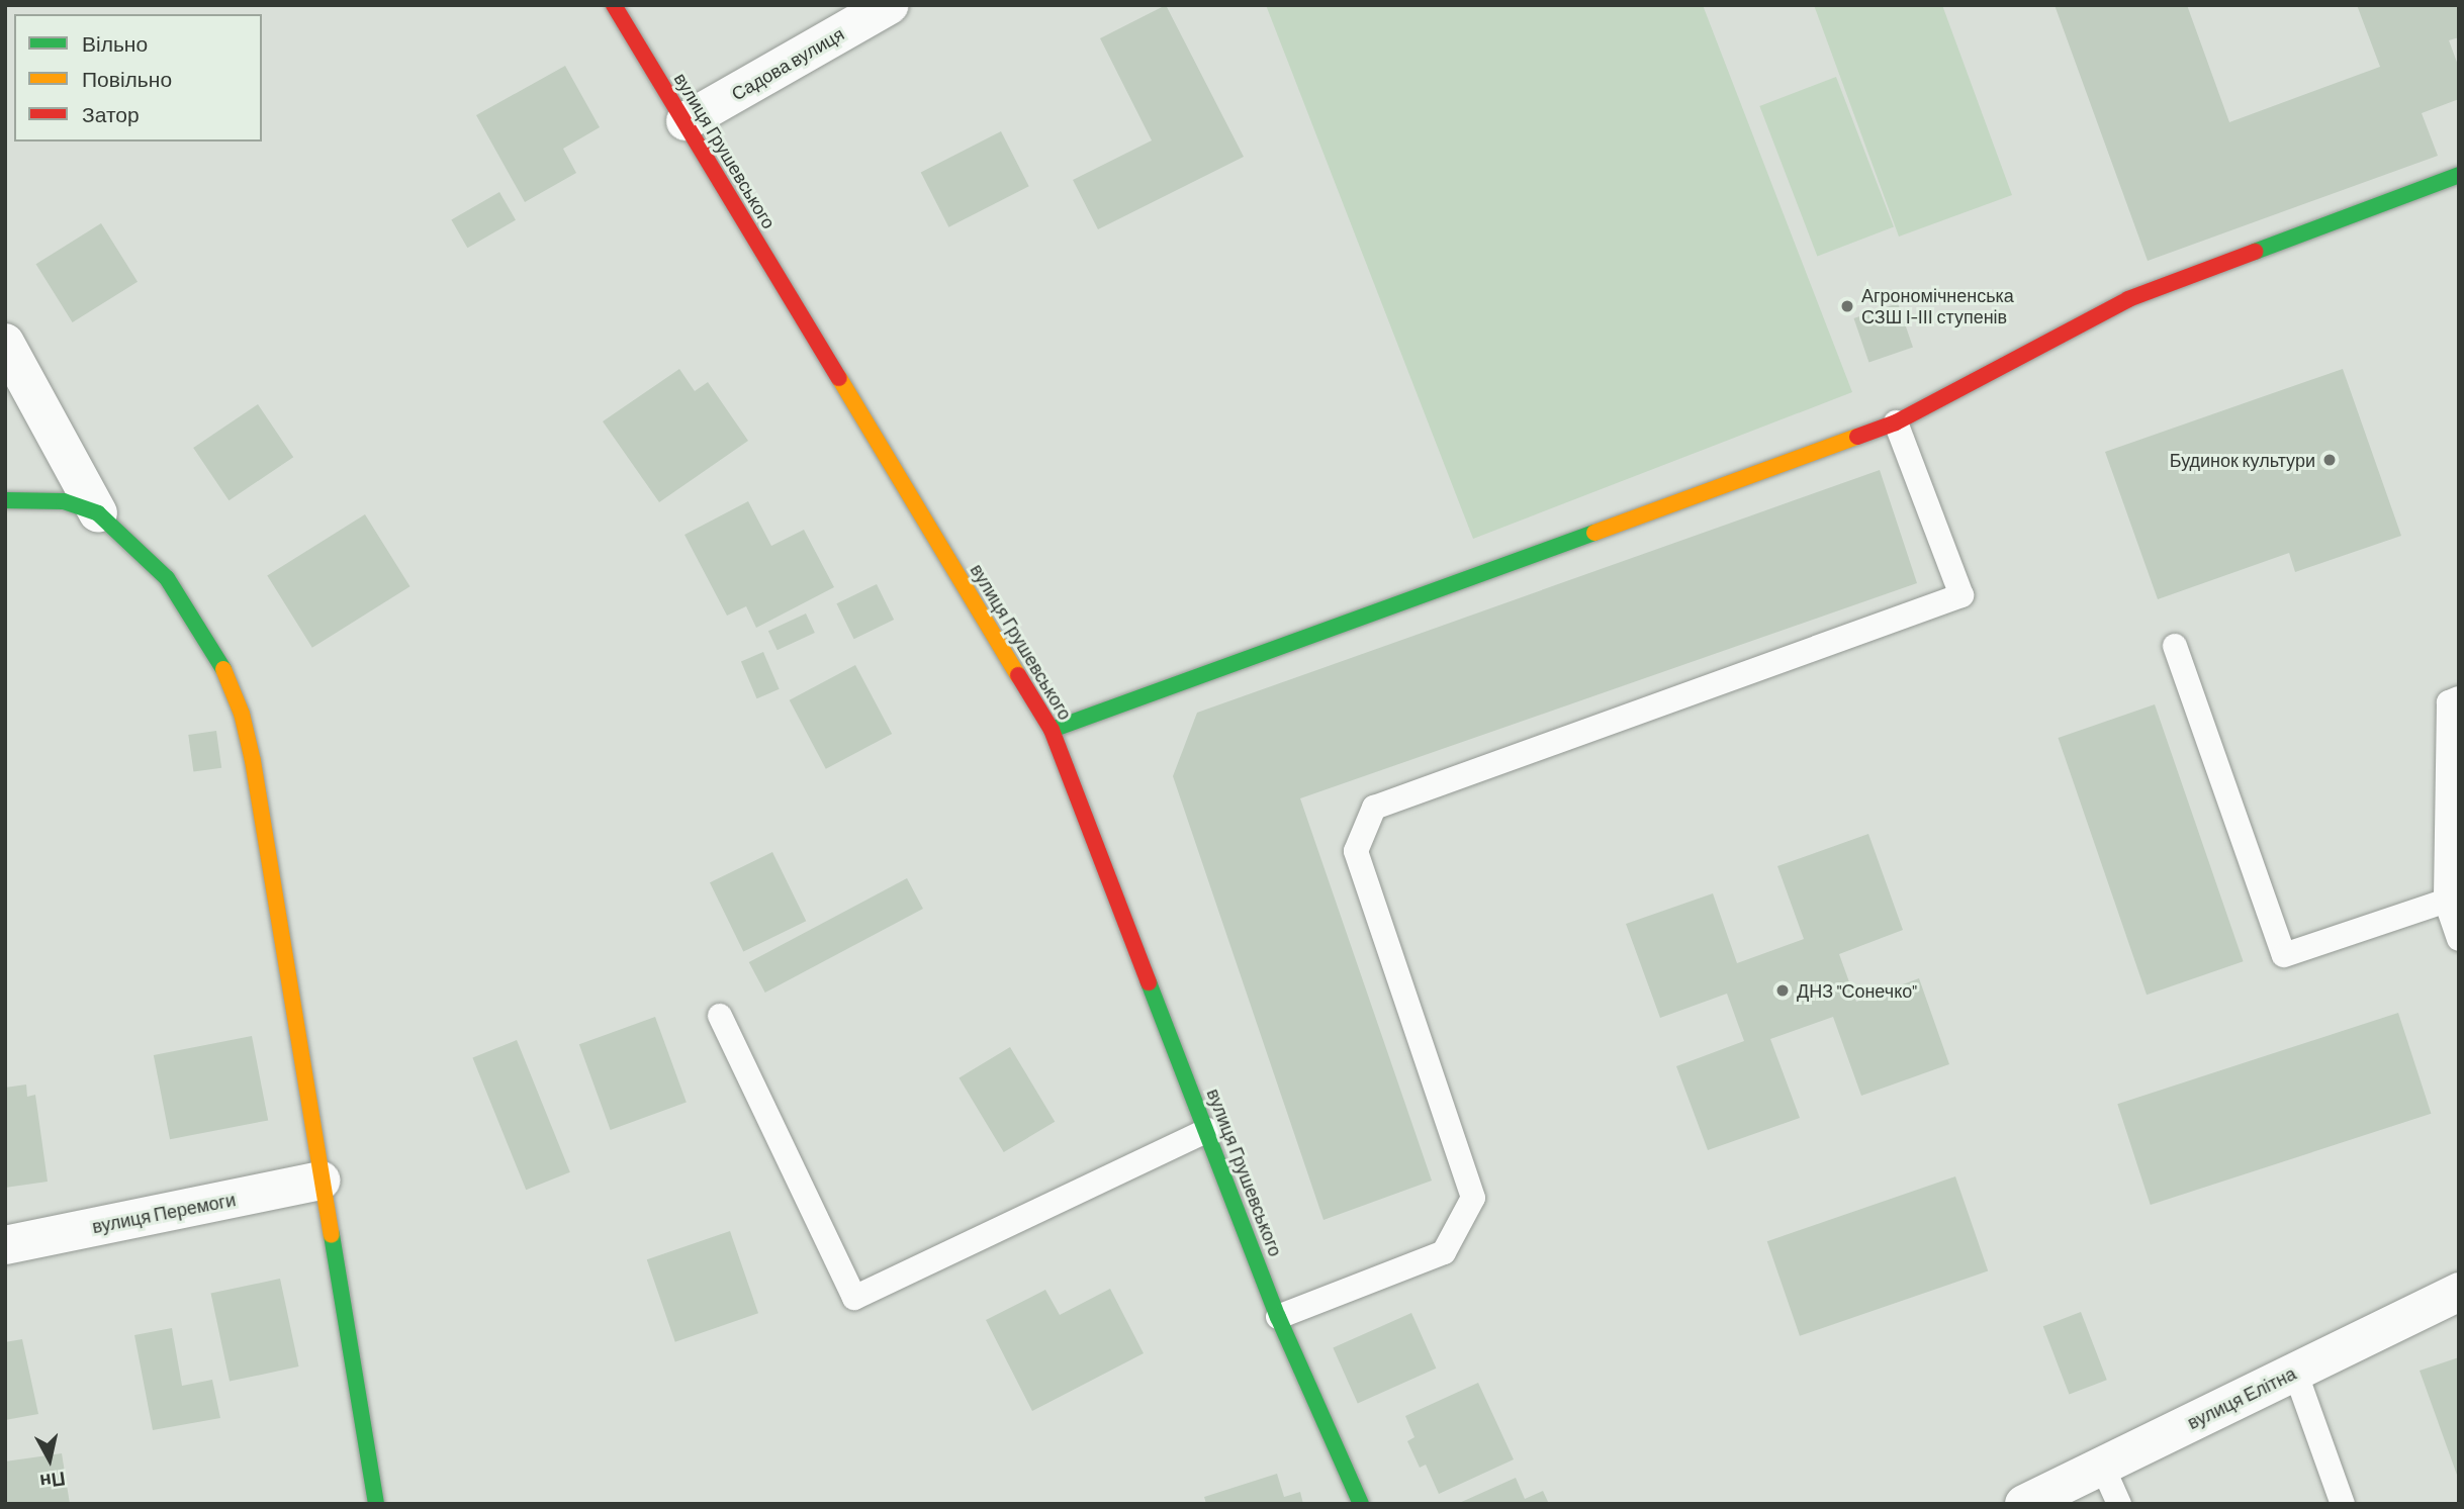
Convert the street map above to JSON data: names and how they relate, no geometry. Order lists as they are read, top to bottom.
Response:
{
  "streets": {
    "street": [
      "Садова вулиця",
      "вулиця Грушевського",
      "вулиця Перемоги",
      "вулиця Елітна"
    ]
  },
  "crossings": [
    ["Садова вулиця", "вулиця Грушевського"]
  ],
  "places": ["Агрономічненська СЗШ І-ІІІ ступенів", "Будинок культури", "ДНЗ \"Сонечко\""],
  "legend": ["Вільно", "Повільно", "Затор"],
  "north": "bottom"
}
